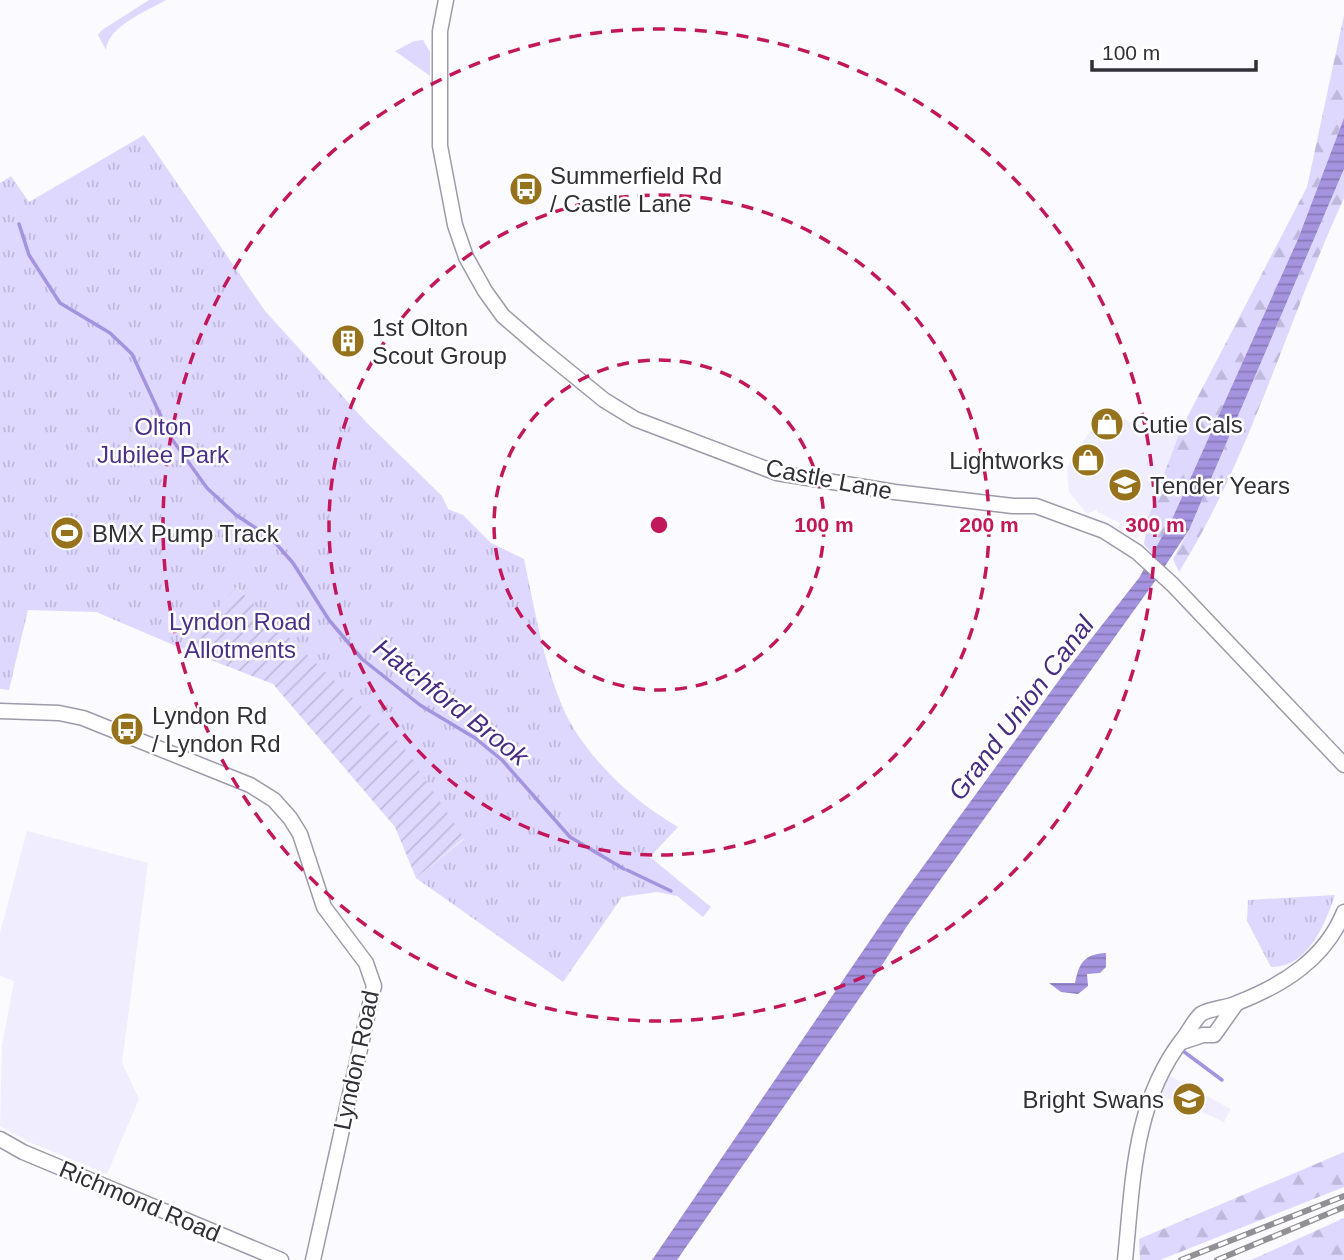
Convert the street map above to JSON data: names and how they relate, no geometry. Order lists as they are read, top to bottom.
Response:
{
  "streets": {
    "street": ["Castle Lane", "Lyndon Road", "Richmond Road"]
  },
  "water": ["Hatchford Brook", "Grand Union Canal"],
  "parks": ["Olton Jubilee Park", "Lyndon Road Allotments"],
  "places": {
    "bus stop": ["Summerfield Rd / Castle Lane", "Lyndon Rd / Lyndon Rd"],
    "building": ["1st Olton Scout Group"],
    "shop": ["Cutie Cals", "Lightworks"],
    "school or university": ["Tender Years", "Bright Swans"],
    "sports": ["BMX Pump Track"]
  },
  "scale_bar": "100 m",
  "rings": ["100 m", "200 m", "300 m"]
}
